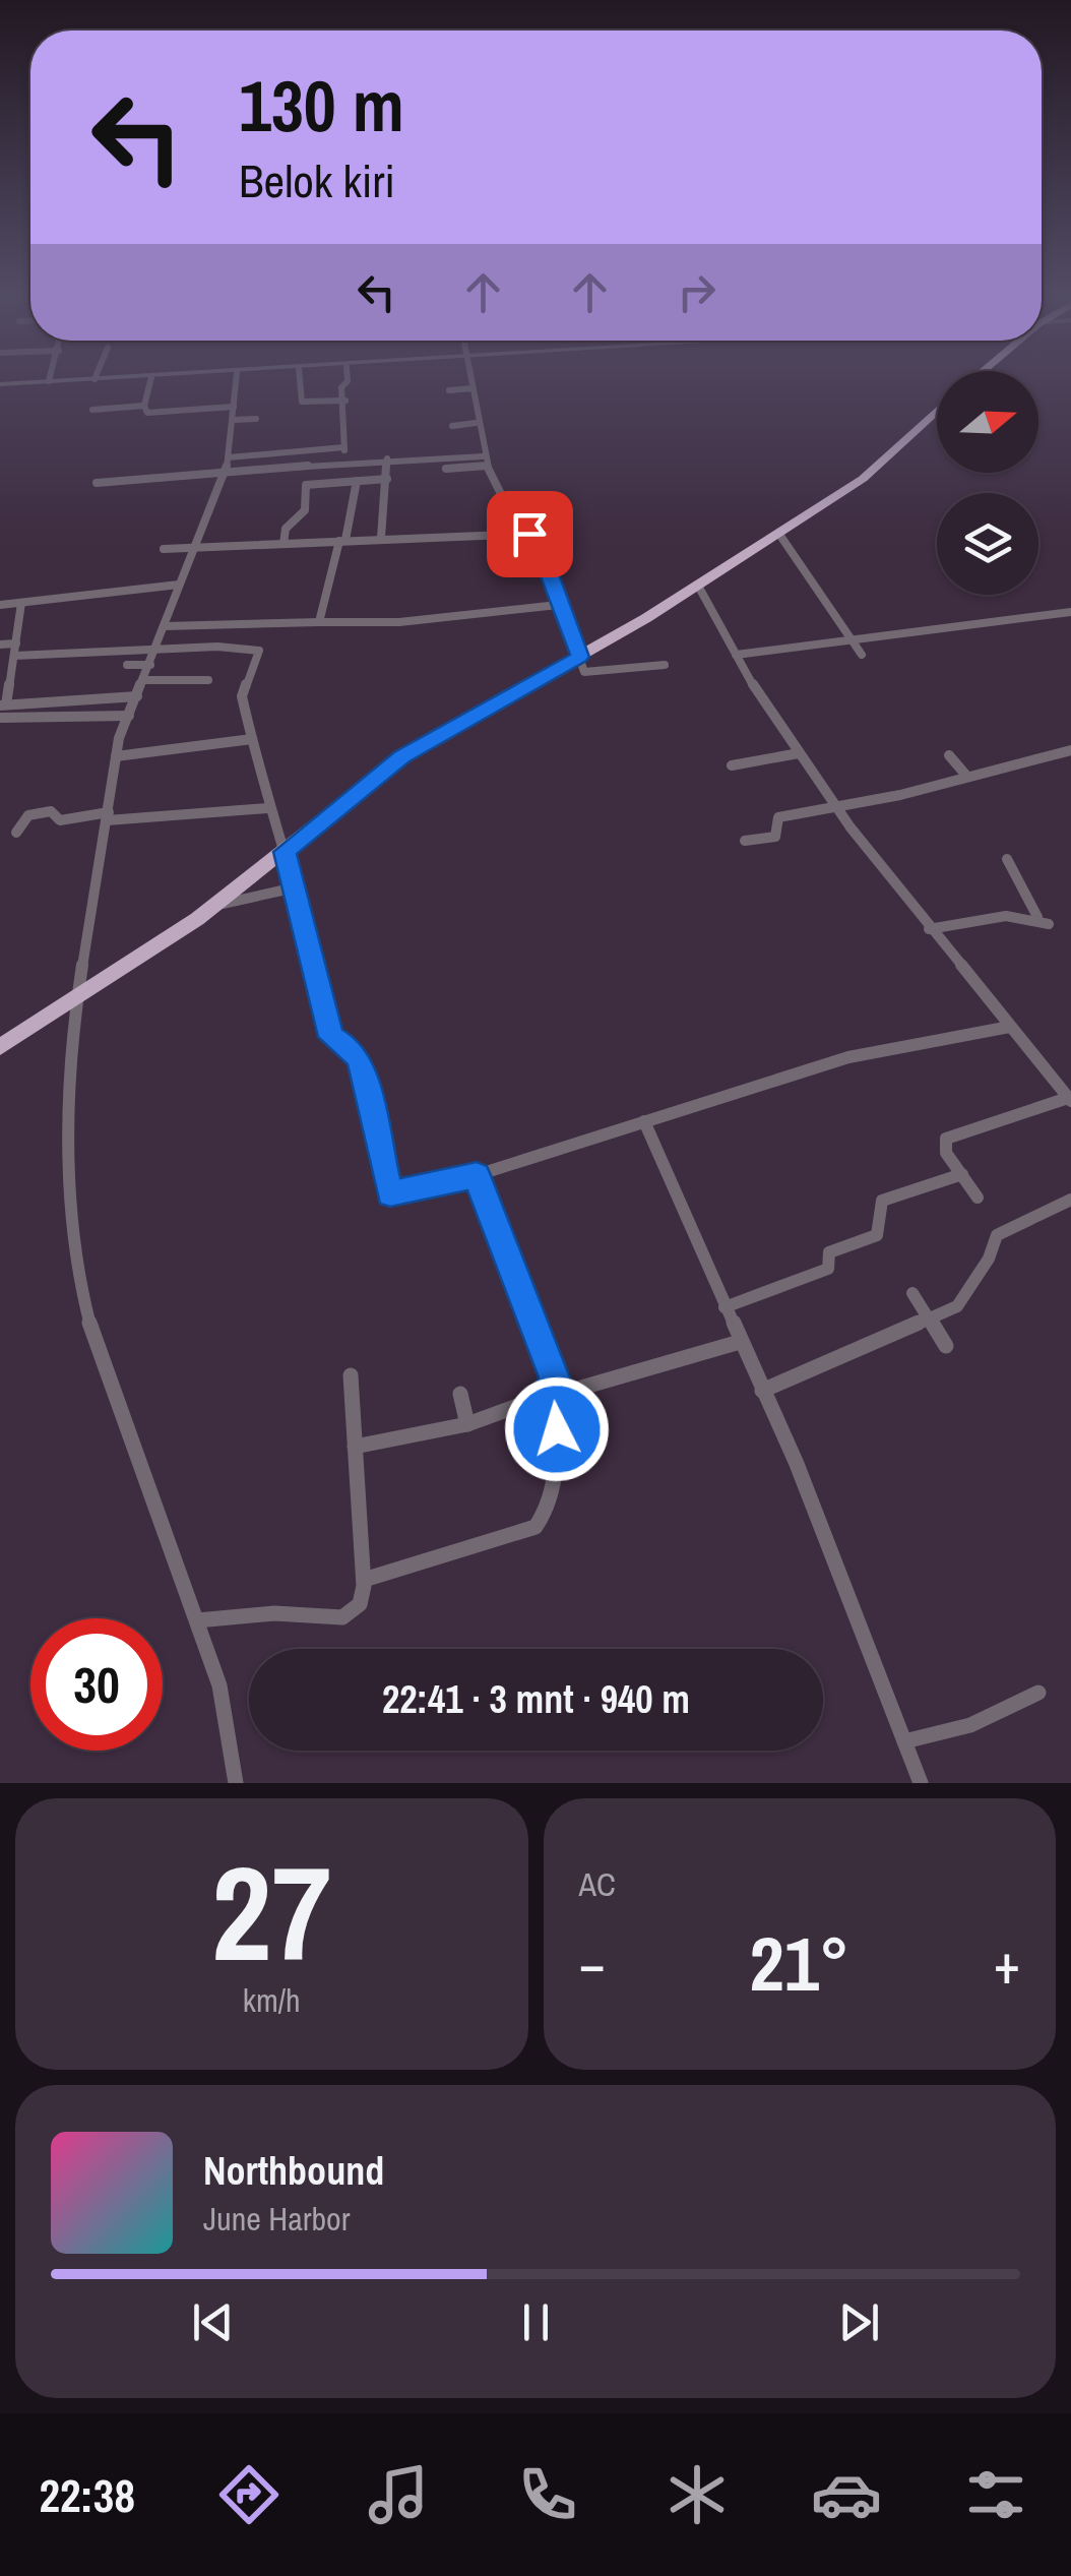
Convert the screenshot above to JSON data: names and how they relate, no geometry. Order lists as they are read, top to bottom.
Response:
{
  "north": "right",
  "page": {
    "turn": ["130 m", "Belok kiri"],
    "limit": "30",
    "trip": "22:41 · 3 mnt · 940 m",
    "tile": [
      ["27", "km/h"],
      "AC"
    ],
    "heat": ["−", "21°", "+"],
    "song": ["Northbound", "June Harbor"],
    "tabs": "22:38"
  }
}
